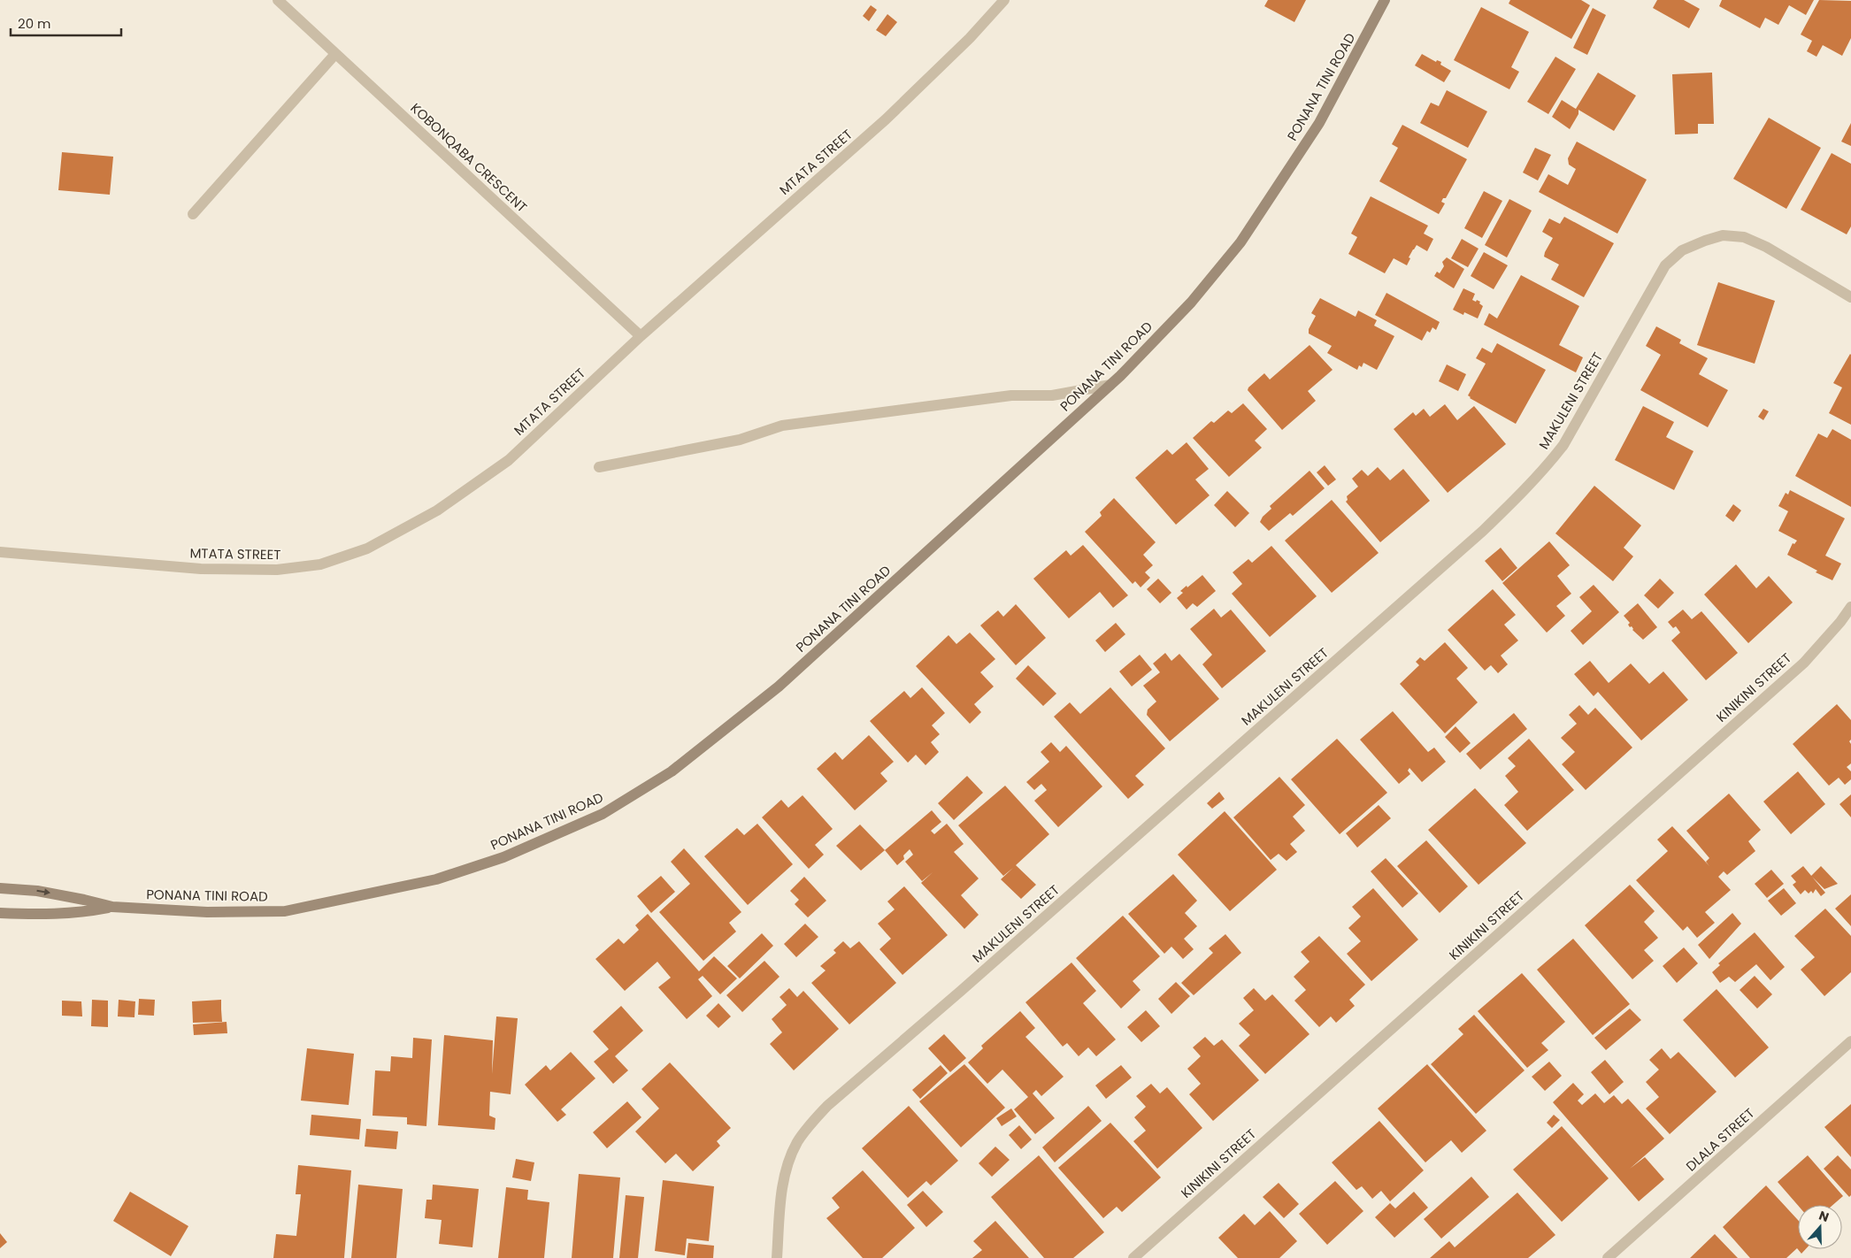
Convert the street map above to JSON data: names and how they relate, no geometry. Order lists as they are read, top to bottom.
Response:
{
  "streets": {
    "street": [
      "PONANA TINI ROAD",
      "KOBONQABA CRESCENT",
      "MTATA STREET",
      "MAKULENI STREET",
      "KINIKINI STREET",
      "DLALA STREET"
    ]
  },
  "crossings": [
    ["KOBONQABA CRESCENT", "MTATA STREET"]
  ],
  "scale_bar": "20 m",
  "north": "top"
}
